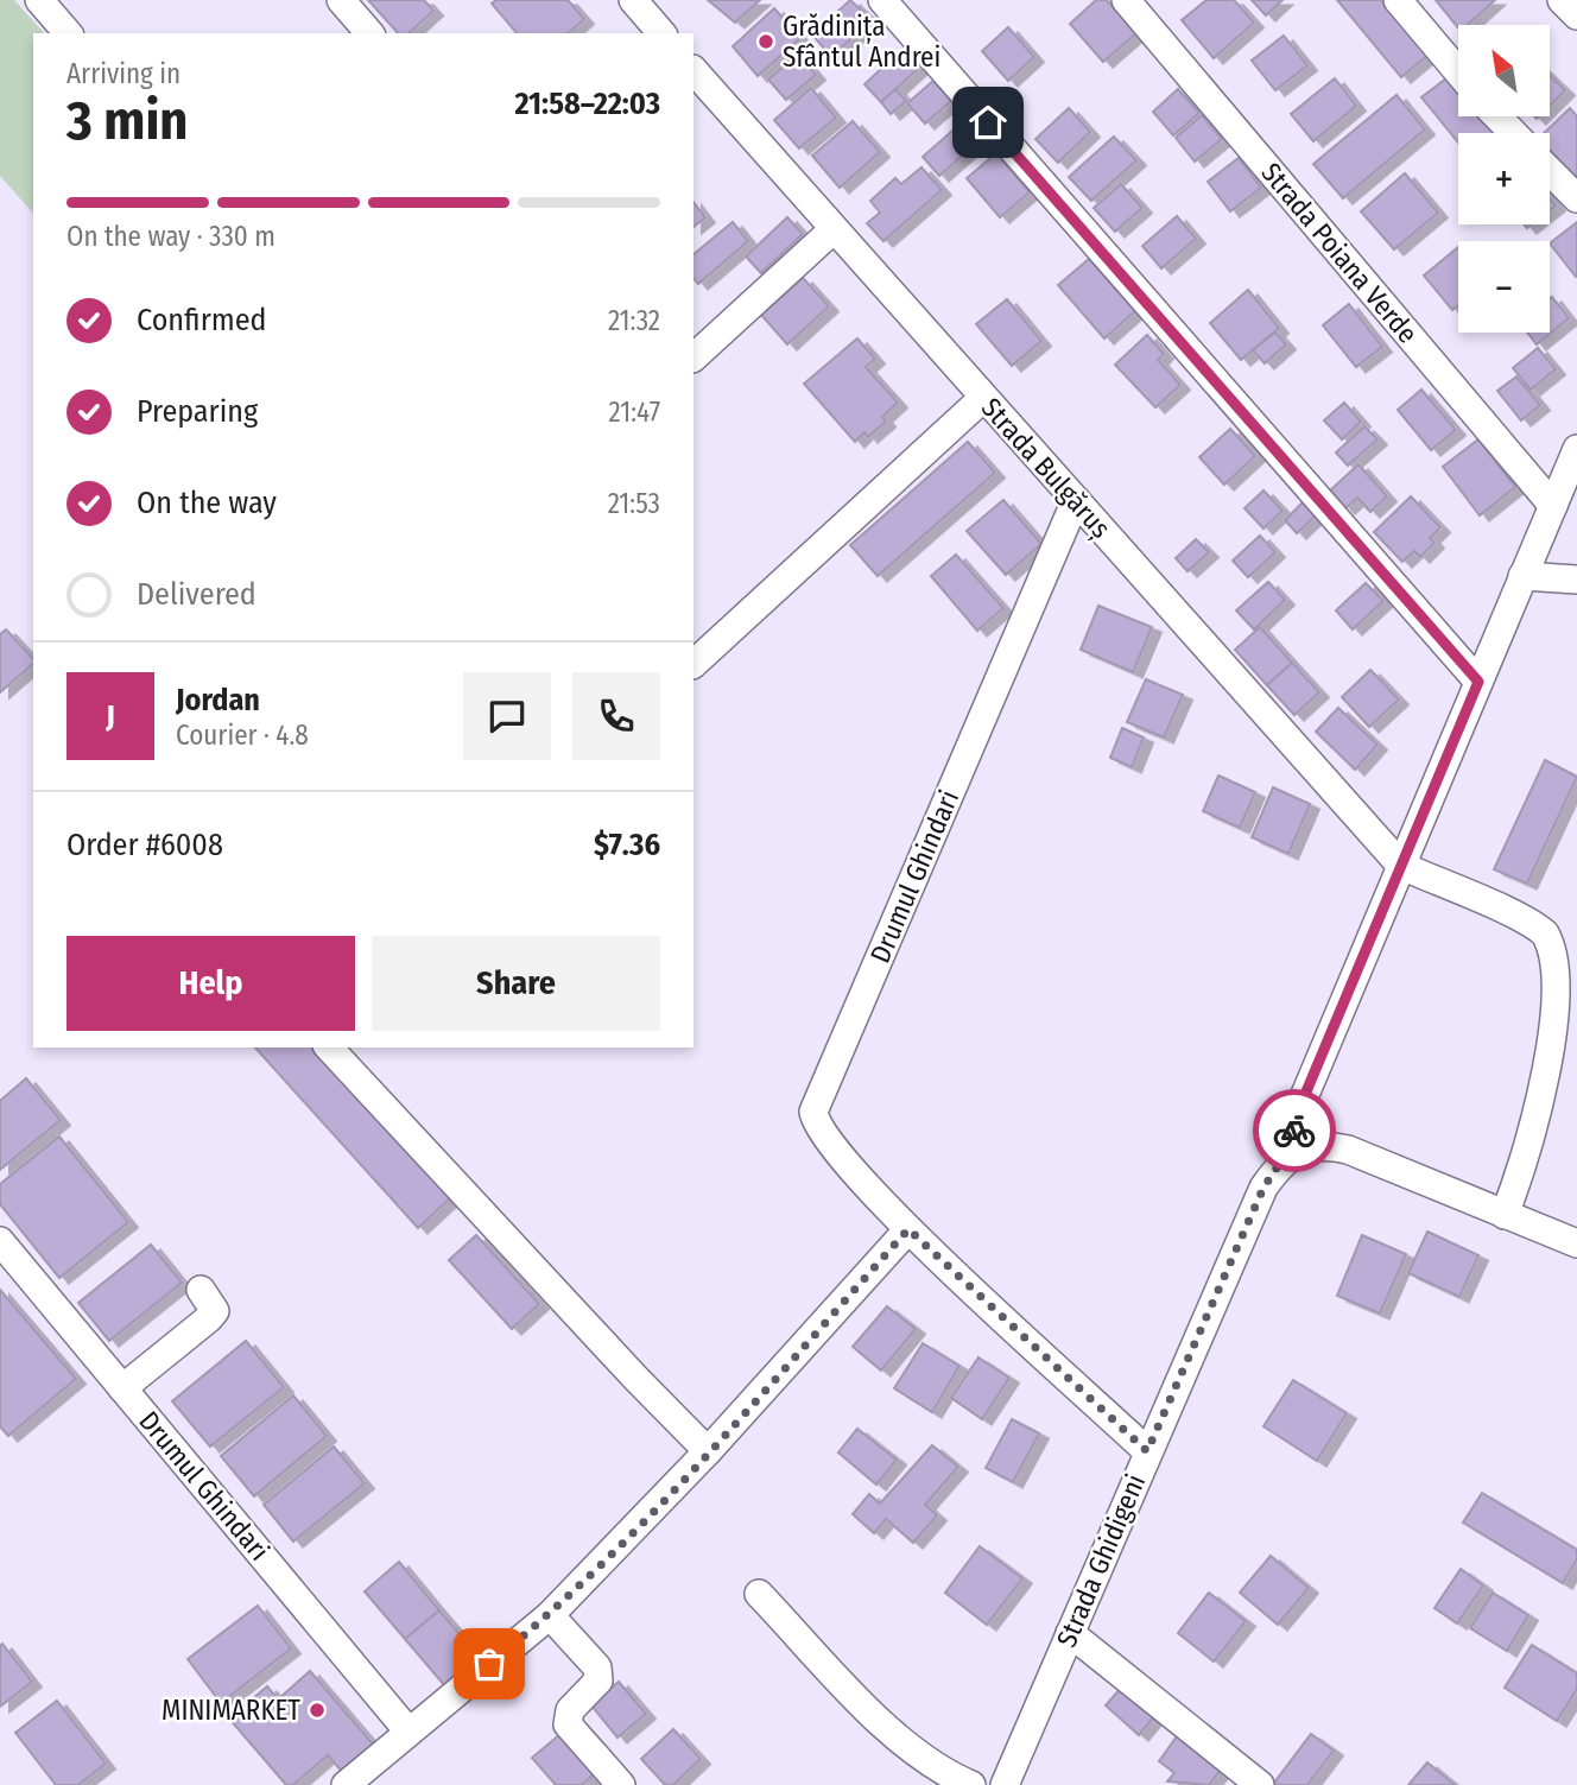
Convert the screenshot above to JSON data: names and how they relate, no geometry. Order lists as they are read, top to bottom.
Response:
{
  "streets": {
    "street": [
      "Strada Poiana Verde",
      "Strada Bulgăruș",
      "Drumul Ghindari",
      "Strada Ghidigeni"
    ]
  },
  "crossings": [
    ["Strada Bulgăruș", "Drumul Ghindari"],
    ["Drumul Ghindari", "Strada Ghidigeni"]
  ],
  "places": ["Grădinița Sfântul Andrei", "MINIMARKET"],
  "north": "top left",
  "page": {
    "map_buttons": ["+", "−"],
    "heading": ["3 min", "Arriving in", "21:58–22:03"],
    "panel": [
      "Jordan",
      "Courier · 4.8",
      "Order #6008",
      "$7.36"
    ],
    "bar": "On the way · 330 m",
    "list": [
      ["Confirmed", "21:32"],
      ["Preparing", "21:47"],
      ["On the way", "21:53"],
      "Delivered"
    ],
    "round": "J",
    "buttons": ["Help", "Share"]
  }
}
